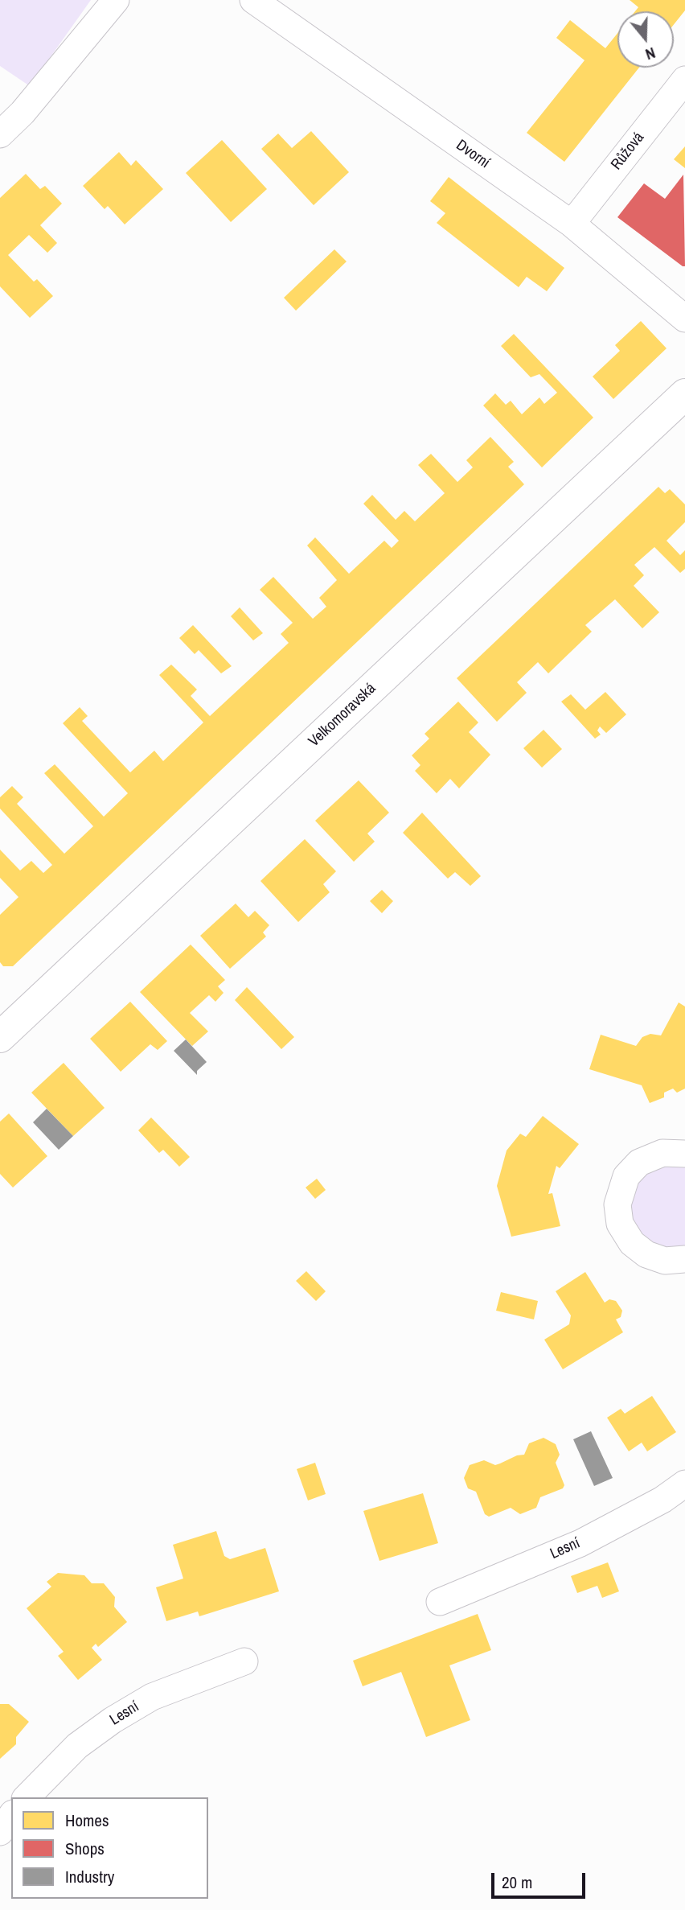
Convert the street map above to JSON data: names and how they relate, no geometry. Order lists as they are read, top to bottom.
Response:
{
  "streets": {
    "street": [
      "Růžová",
      "Dvorní",
      "Velkomoravská",
      "Lesní"
    ]
  },
  "crossings": [
    ["Růžová", "Dvorní"]
  ],
  "legend": ["Homes", "Shops", "Industry"],
  "scale_bar": "20 m",
  "north": "bottom"
}
